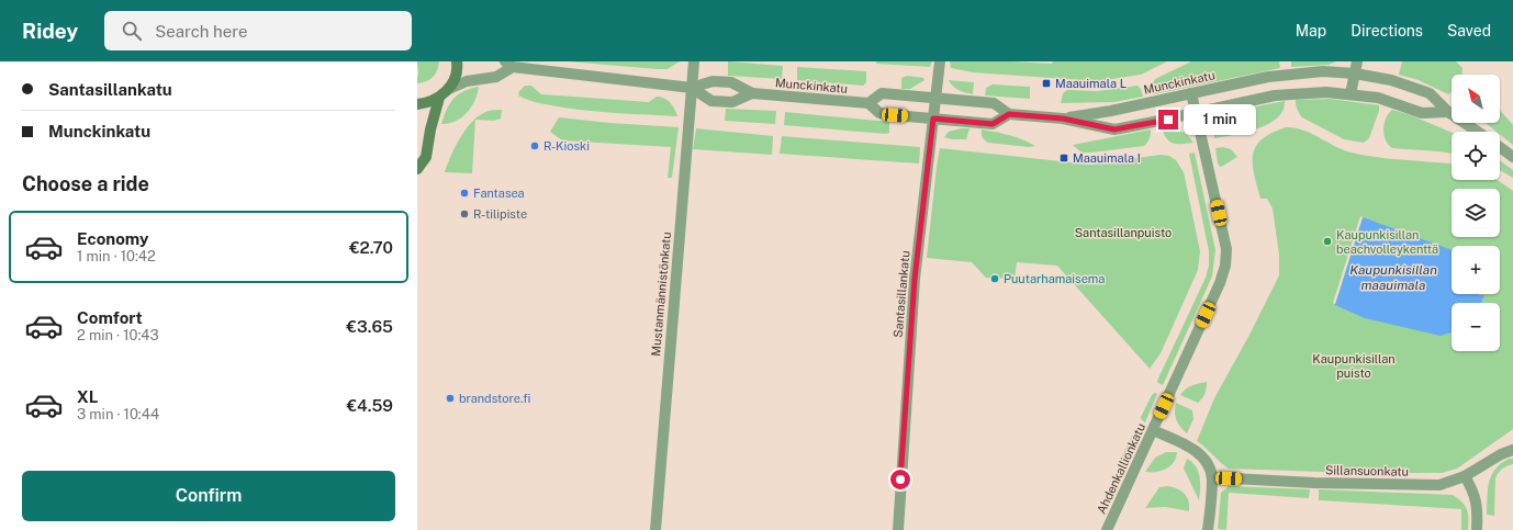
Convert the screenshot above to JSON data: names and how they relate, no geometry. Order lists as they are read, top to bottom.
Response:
{
  "streets": {
    "street": [
      "Munckinkatu",
      "Mustanmännistönkatu",
      "Santasillankatu",
      "Ahdenkallionkatu",
      "Sillansuonkatu"
    ]
  },
  "crossings": [
    ["Munckinkatu", "Mustanmännistönkatu"],
    ["Munckinkatu", "Santasillankatu"],
    ["Munckinkatu", "Ahdenkallionkatu"]
  ],
  "water": ["Kaupunkisillan maauimala"],
  "parks": ["Santasillanpuisto", "Kaupunkisillan puisto"],
  "places": {
    "transit": ["Maauimala L", "Maauimala I"],
    "other": [
      "R-Kioski",
      "Fantasea",
      "R-tilipiste",
      "Kaupunkisillan beachvolleykenttä",
      "Puutarhamaisema",
      "brandstore.fi"
    ]
  },
  "north": "top left",
  "page": {
    "header": "Ridey",
    "search": "Search here",
    "nav": ["Map", "Directions", "Saved"],
    "banner": ["Santasillankatu", "Munckinkatu"],
    "map_buttons": ["+", "−"],
    "bubble": "1 min",
    "heading": "Choose a ride",
    "list": [
      {
        "name": "Economy",
        "note": "1 min · 10:42",
        "value": "€2.70"
      },
      {
        "name": "Comfort",
        "note": "2 min · 10:43",
        "value": "€3.65"
      },
      {
        "name": "XL",
        "note": "3 min · 10:44",
        "value": "€4.59"
      }
    ],
    "buttons": "Confirm"
  }
}
